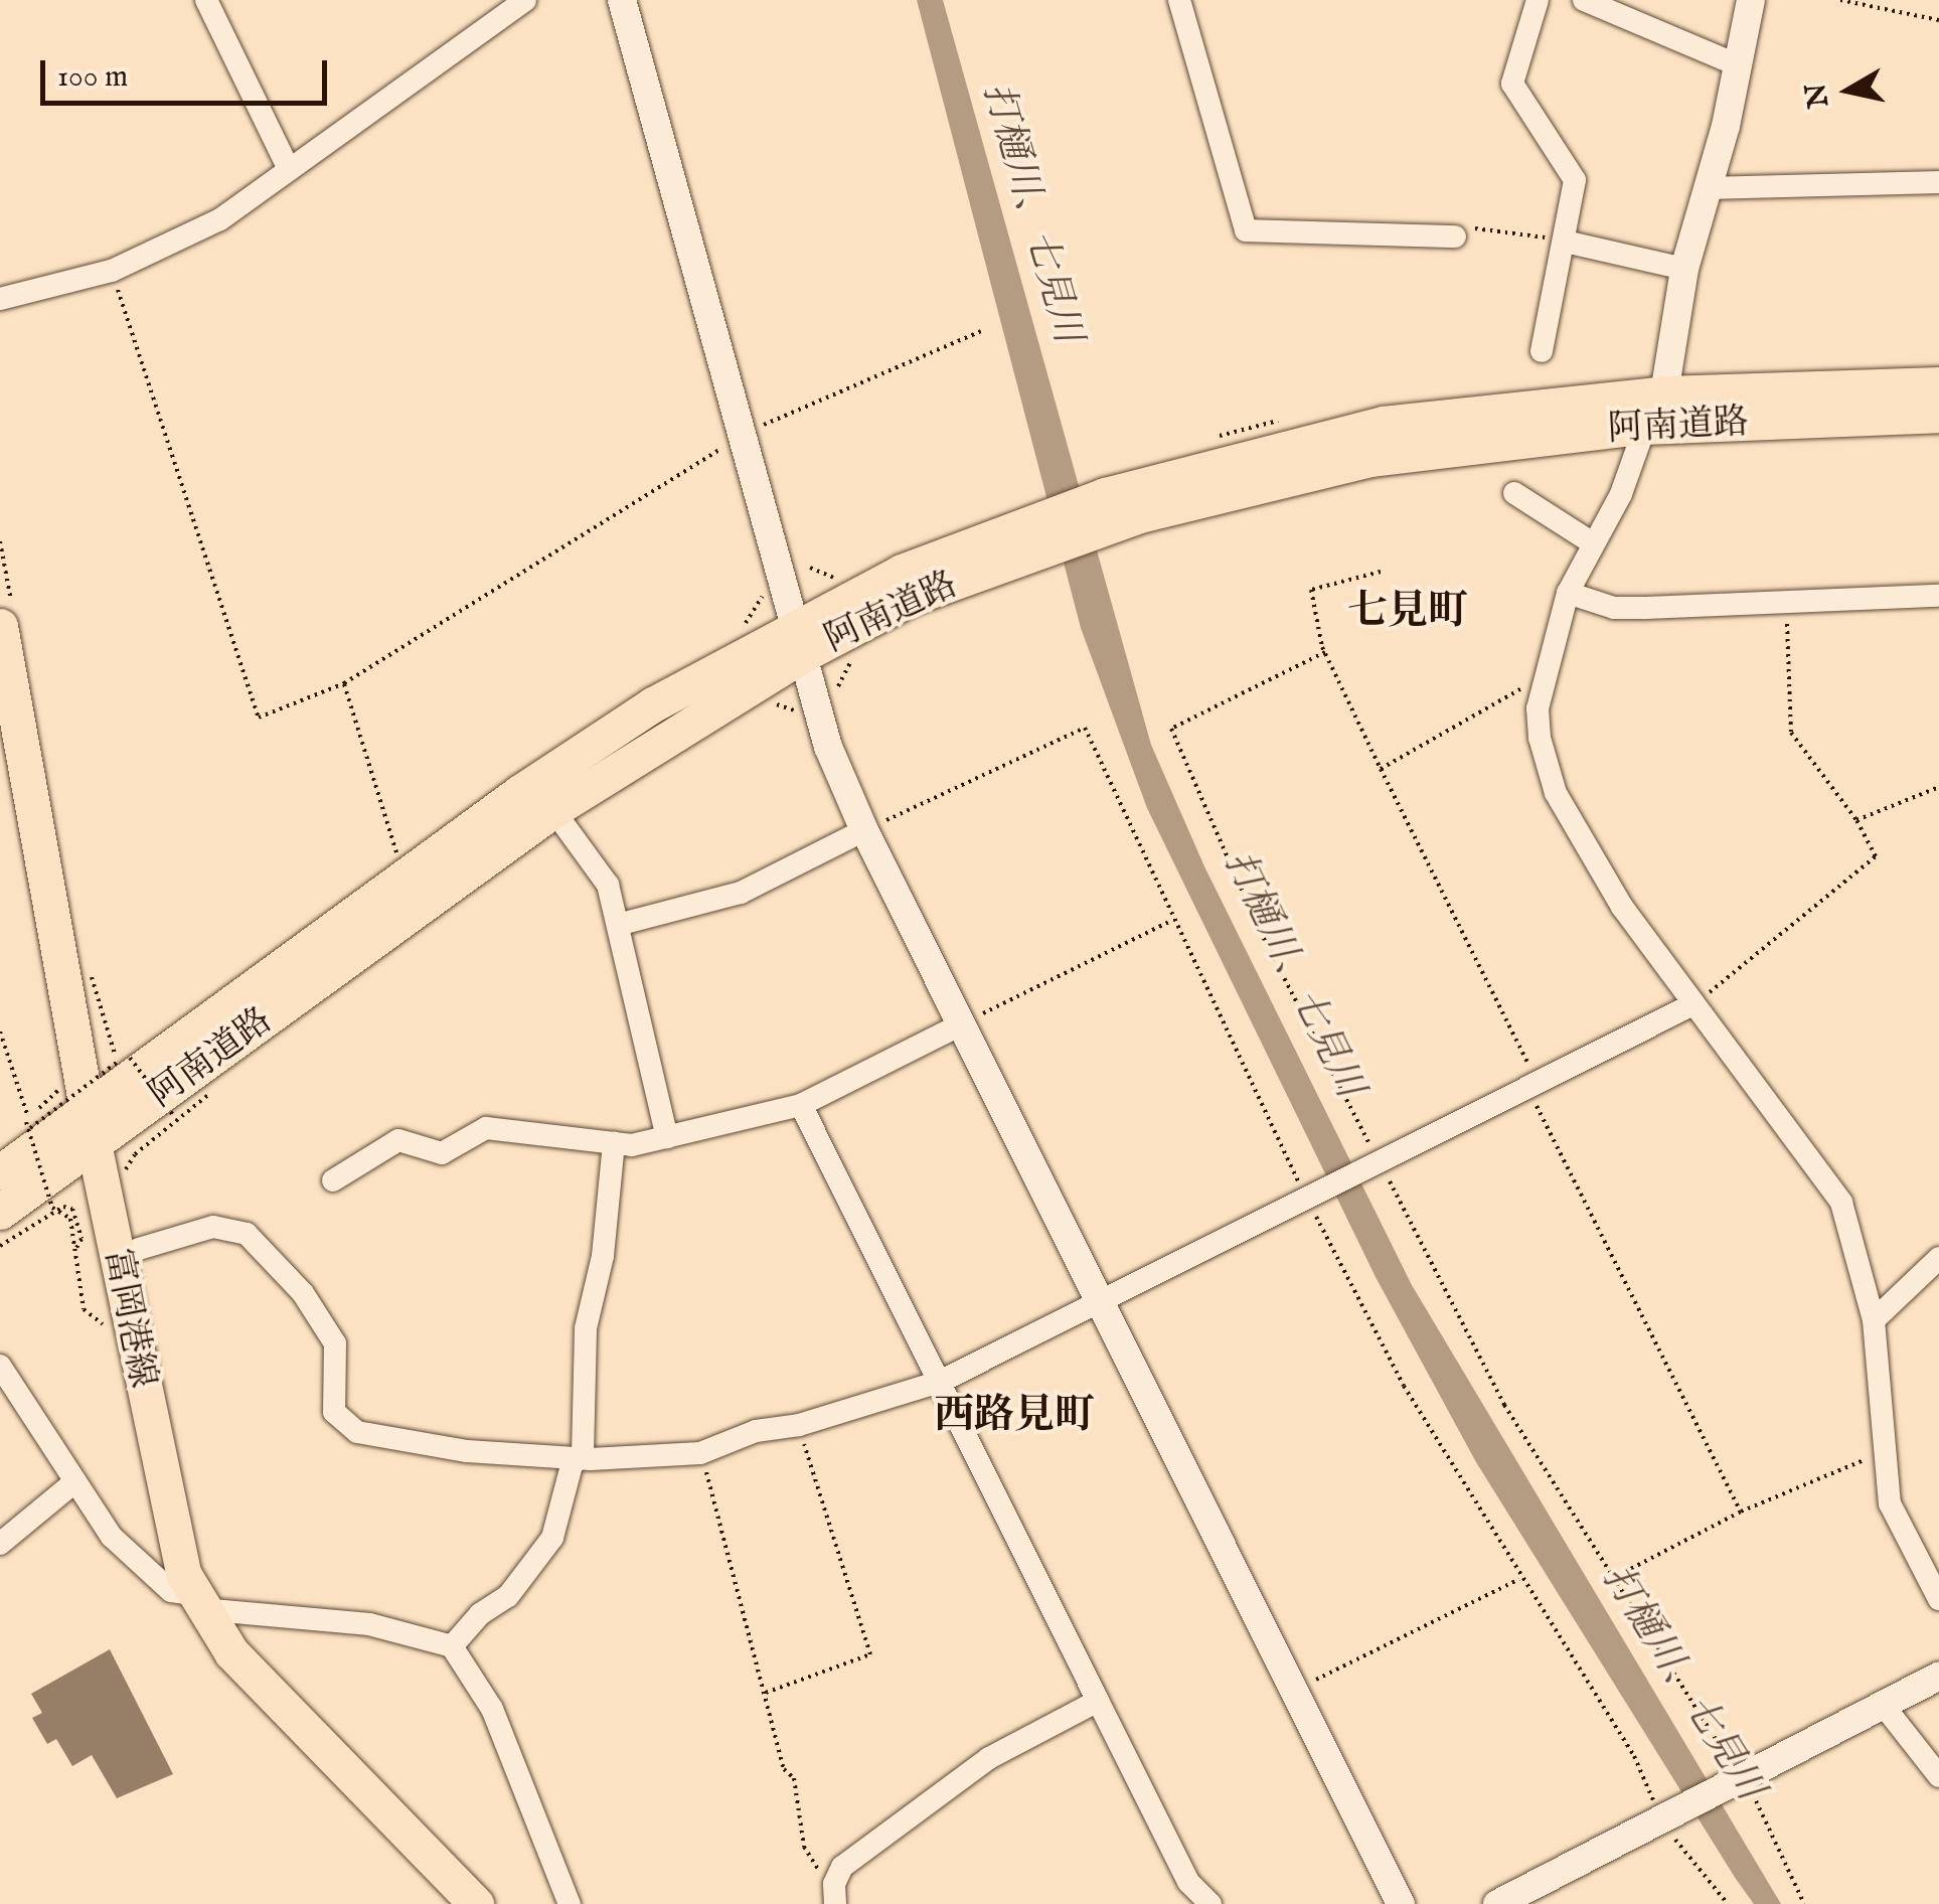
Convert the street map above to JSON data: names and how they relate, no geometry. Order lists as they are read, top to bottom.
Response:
{
  "streets": {
    "main road": ["阿南道路", "富岡港線"]
  },
  "crossings": [
    ["阿南道路", "富岡港線"]
  ],
  "districts": ["七見町", "西路見町"],
  "water": ["打樋川、七見川"],
  "scale_bar": "100 m",
  "north": "left"
}
